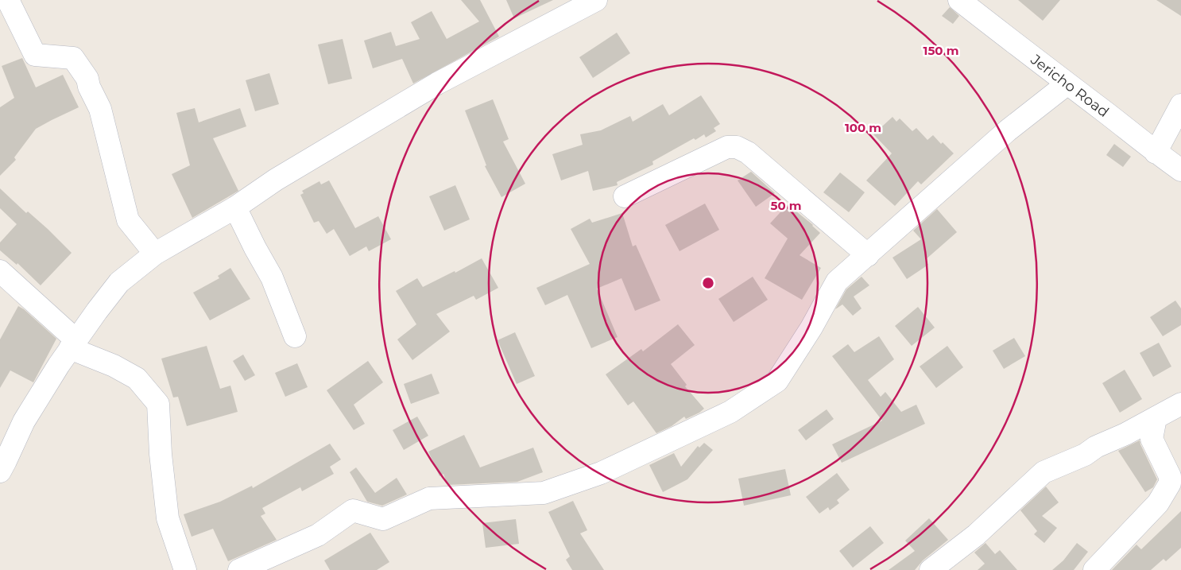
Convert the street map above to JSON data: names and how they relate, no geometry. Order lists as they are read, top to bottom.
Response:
{
  "streets": {
    "street": ["Jericho Road"]
  },
  "rings": ["150 m", "100 m", "50 m"]
}
